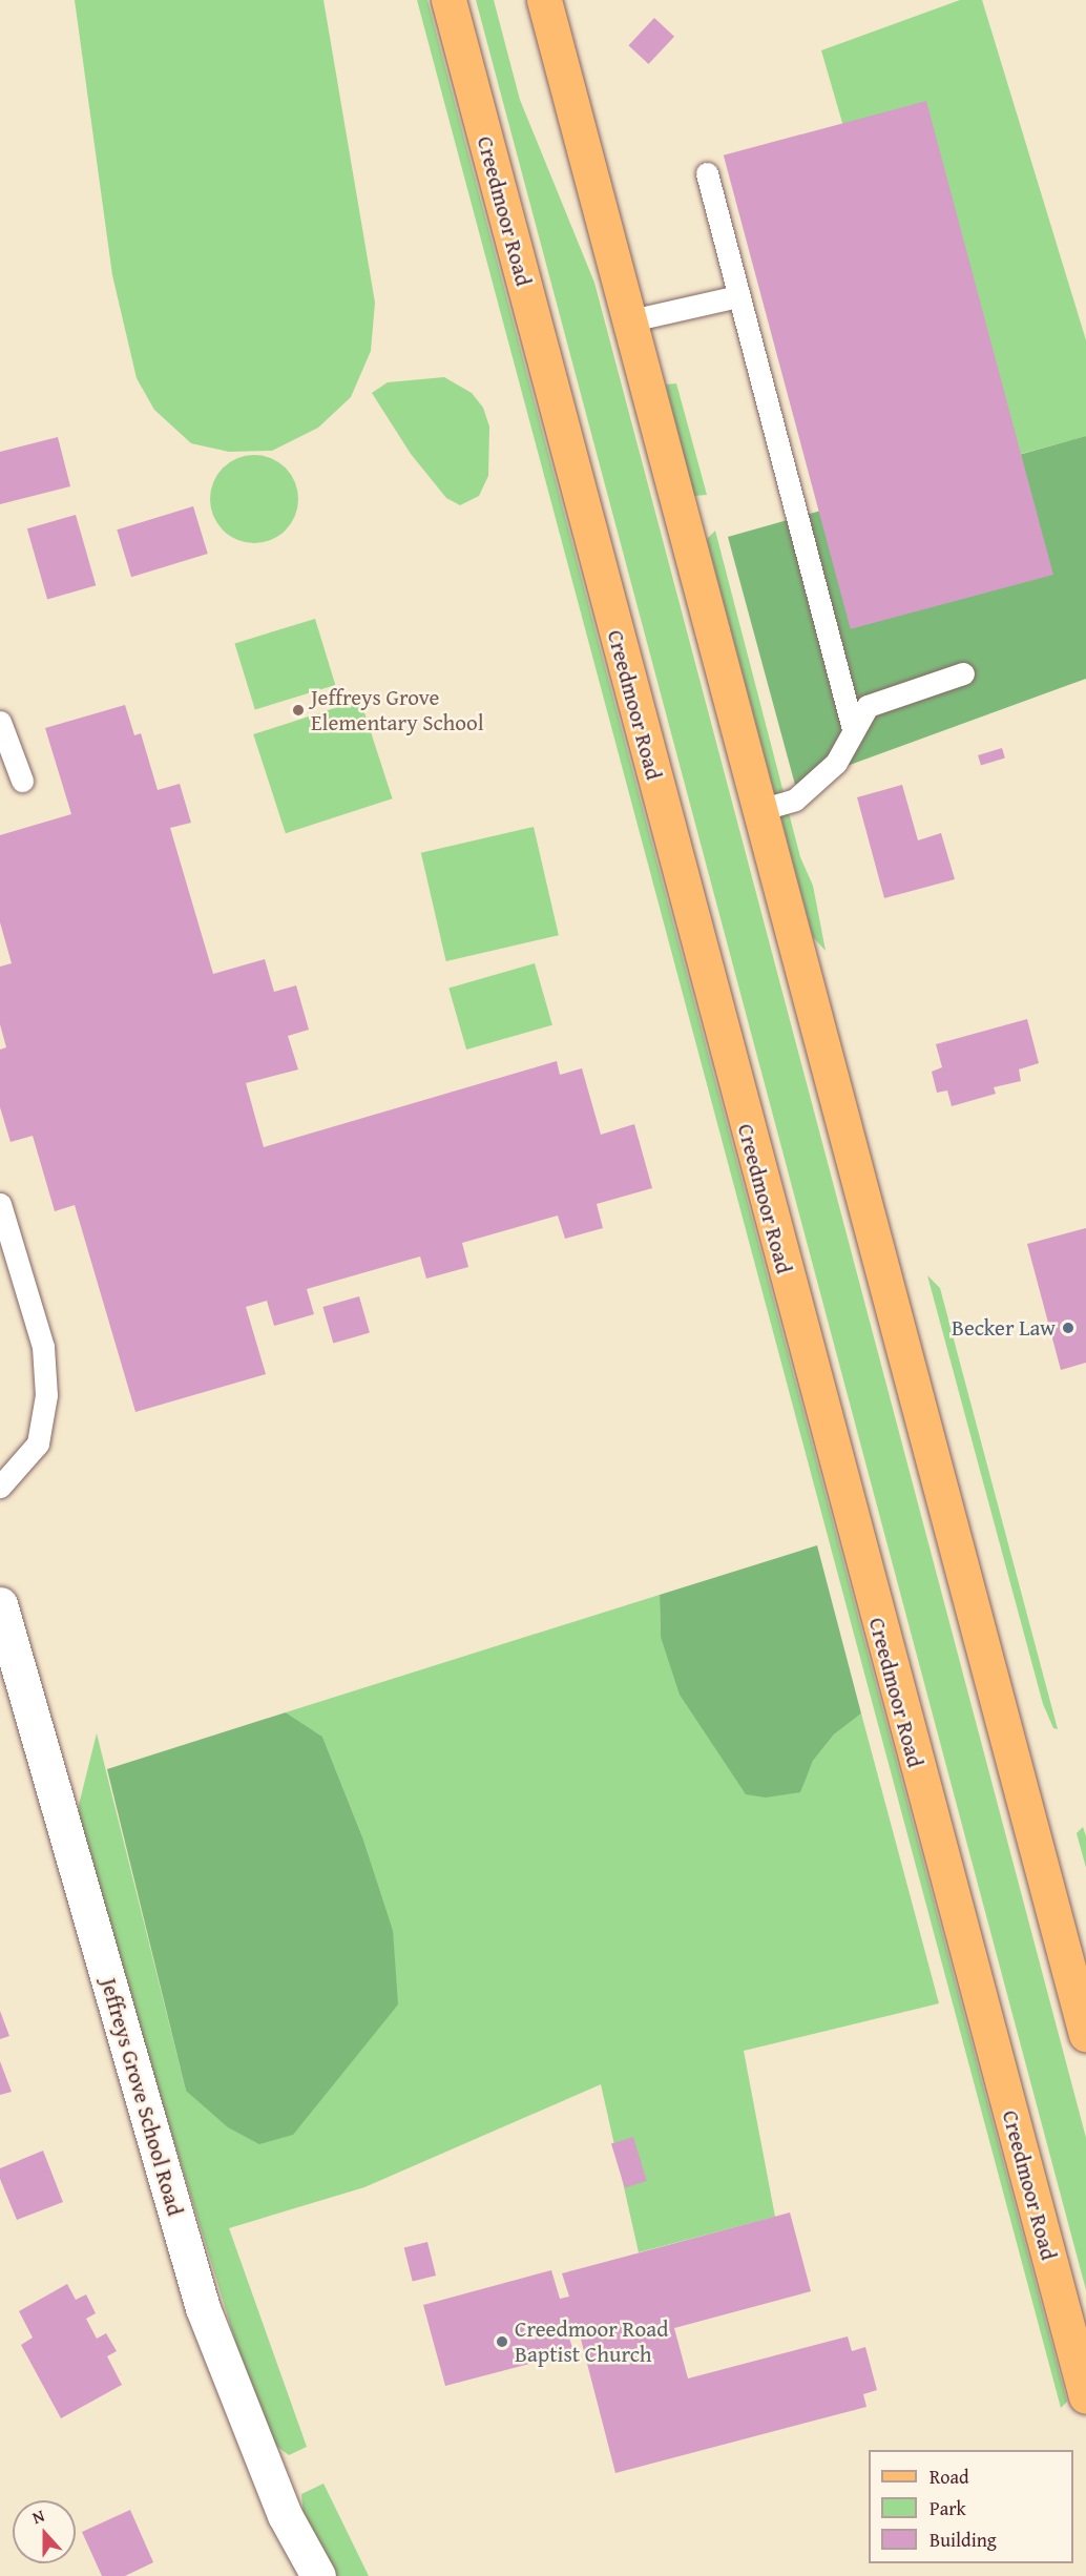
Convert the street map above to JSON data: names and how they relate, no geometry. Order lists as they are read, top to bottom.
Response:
{
  "streets": {
    "main road": ["Creedmoor Road"],
    "street": ["Jeffreys Grove School Road"]
  },
  "places": ["Jeffreys Grove Elementary School", "Becker Law", "Creedmoor Road Baptist Church"],
  "legend": ["Road", "Park", "Building"],
  "north": "top"
}
